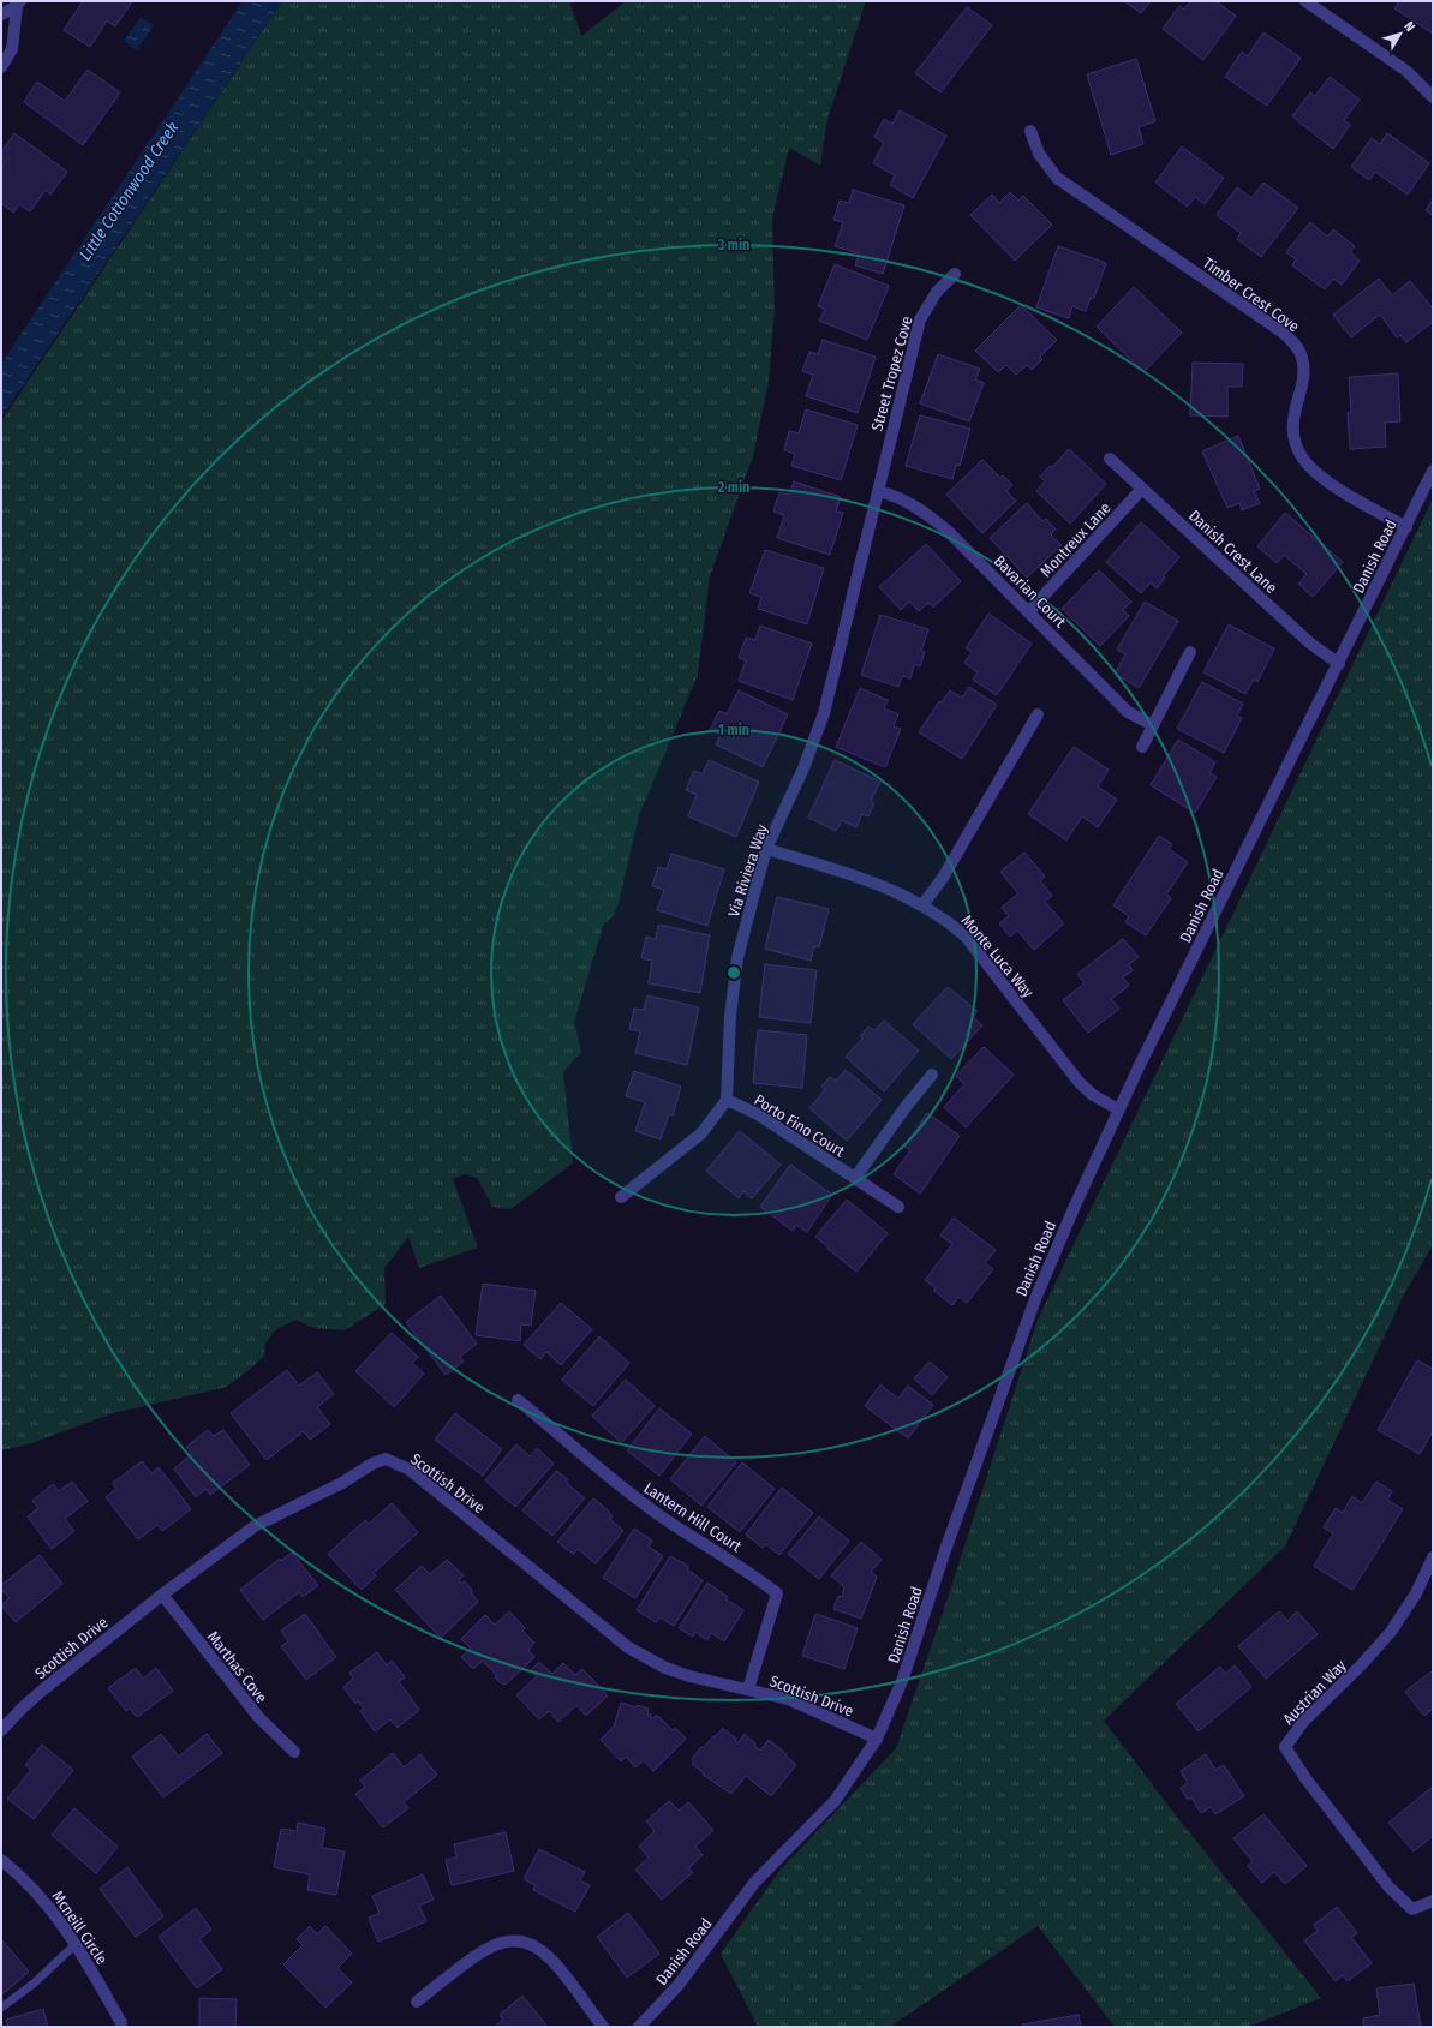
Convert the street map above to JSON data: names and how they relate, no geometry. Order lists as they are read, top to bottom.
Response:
{
  "streets": {
    "street": [
      "Timber Crest Cove",
      "Street Tropez Cove",
      "Montreux Lane",
      "Danish Crest Lane",
      "Danish Road",
      "Bavarian Court",
      "Via Riviera Way",
      "Monte Luca Way",
      "Porto Fino Court",
      "Scottish Drive",
      "Lantern Hill Court",
      "Marthas Cove",
      "Austrian Way",
      "Mcneill Circle"
    ]
  },
  "crossings": [
    ["Timber Crest Cove", "Danish Road"],
    ["Street Tropez Cove", "Bavarian Court"],
    ["Street Tropez Cove", "Via Riviera Way"],
    ["Montreux Lane", "Danish Crest Lane"],
    ["Montreux Lane", "Bavarian Court"],
    ["Danish Crest Lane", "Danish Road"],
    ["Danish Road", "Monte Luca Way"],
    ["Danish Road", "Scottish Drive"],
    ["Bavarian Court", "Via Riviera Way"],
    ["Via Riviera Way", "Monte Luca Way"],
    ["Via Riviera Way", "Porto Fino Court"],
    ["Scottish Drive", "Lantern Hill Court"],
    ["Scottish Drive", "Marthas Cove"]
  ],
  "water": ["Little Cottonwood Creek"],
  "north": "top right",
  "rings": ["3 min", "2 min", "1 min"]
}
